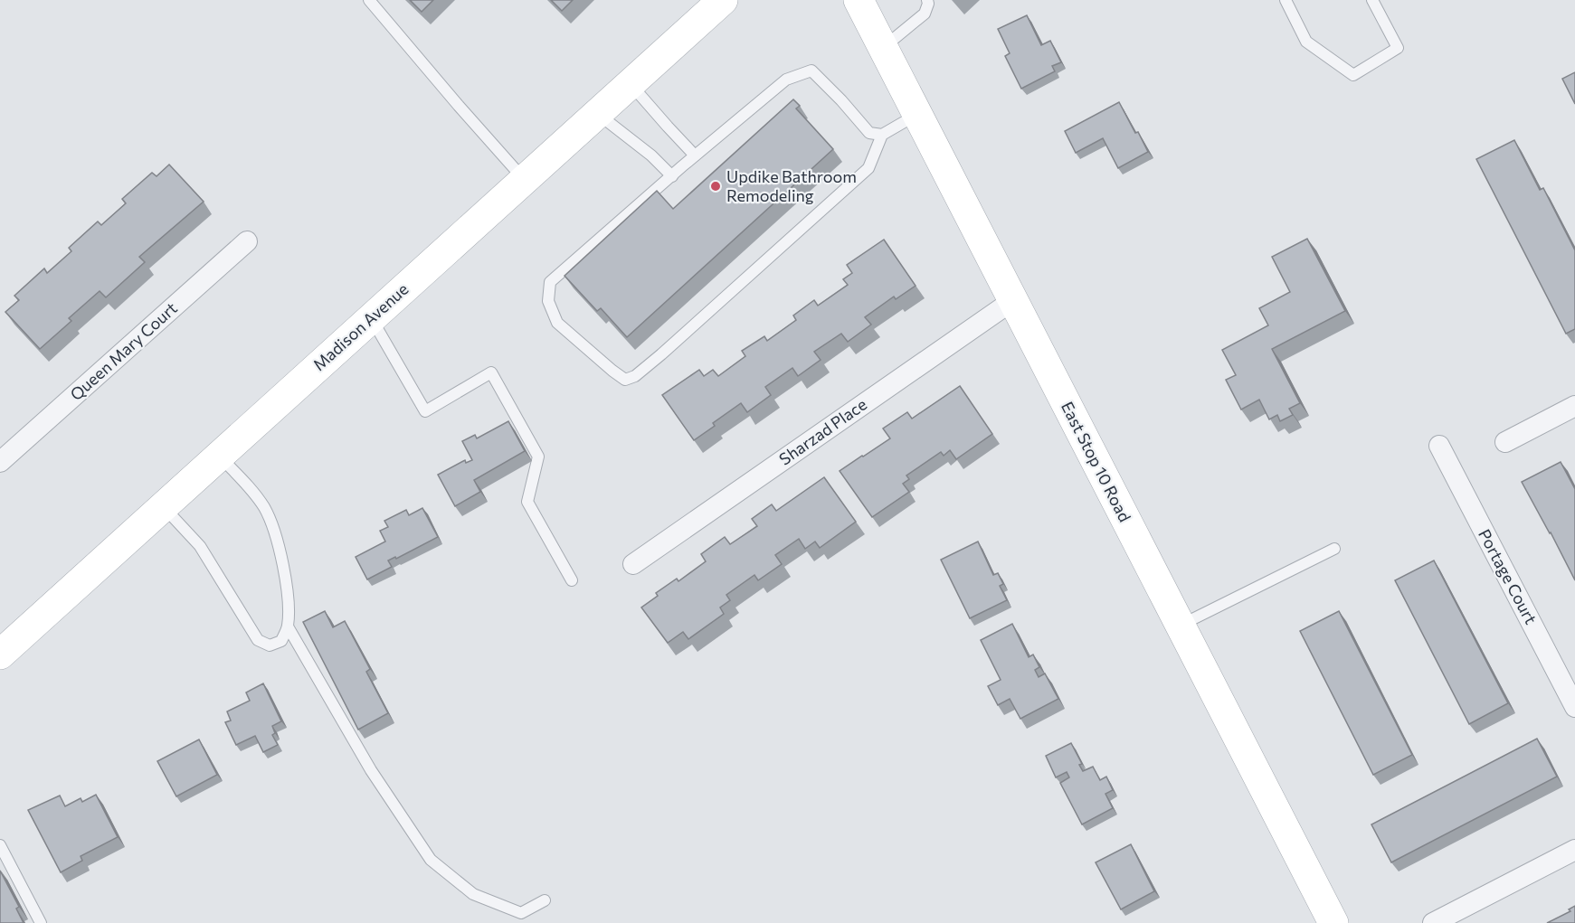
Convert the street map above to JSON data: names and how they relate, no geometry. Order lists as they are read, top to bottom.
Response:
{
  "streets": {
    "street": [
      "Madison Avenue",
      "Queen Mary Court",
      "Sharzad Place",
      "East Stop 10 Road",
      "Portage Court"
    ]
  },
  "crossings": [
    ["Sharzad Place", "East Stop 10 Road"]
  ],
  "places": ["Updike Bathroom Remodeling"]
}
